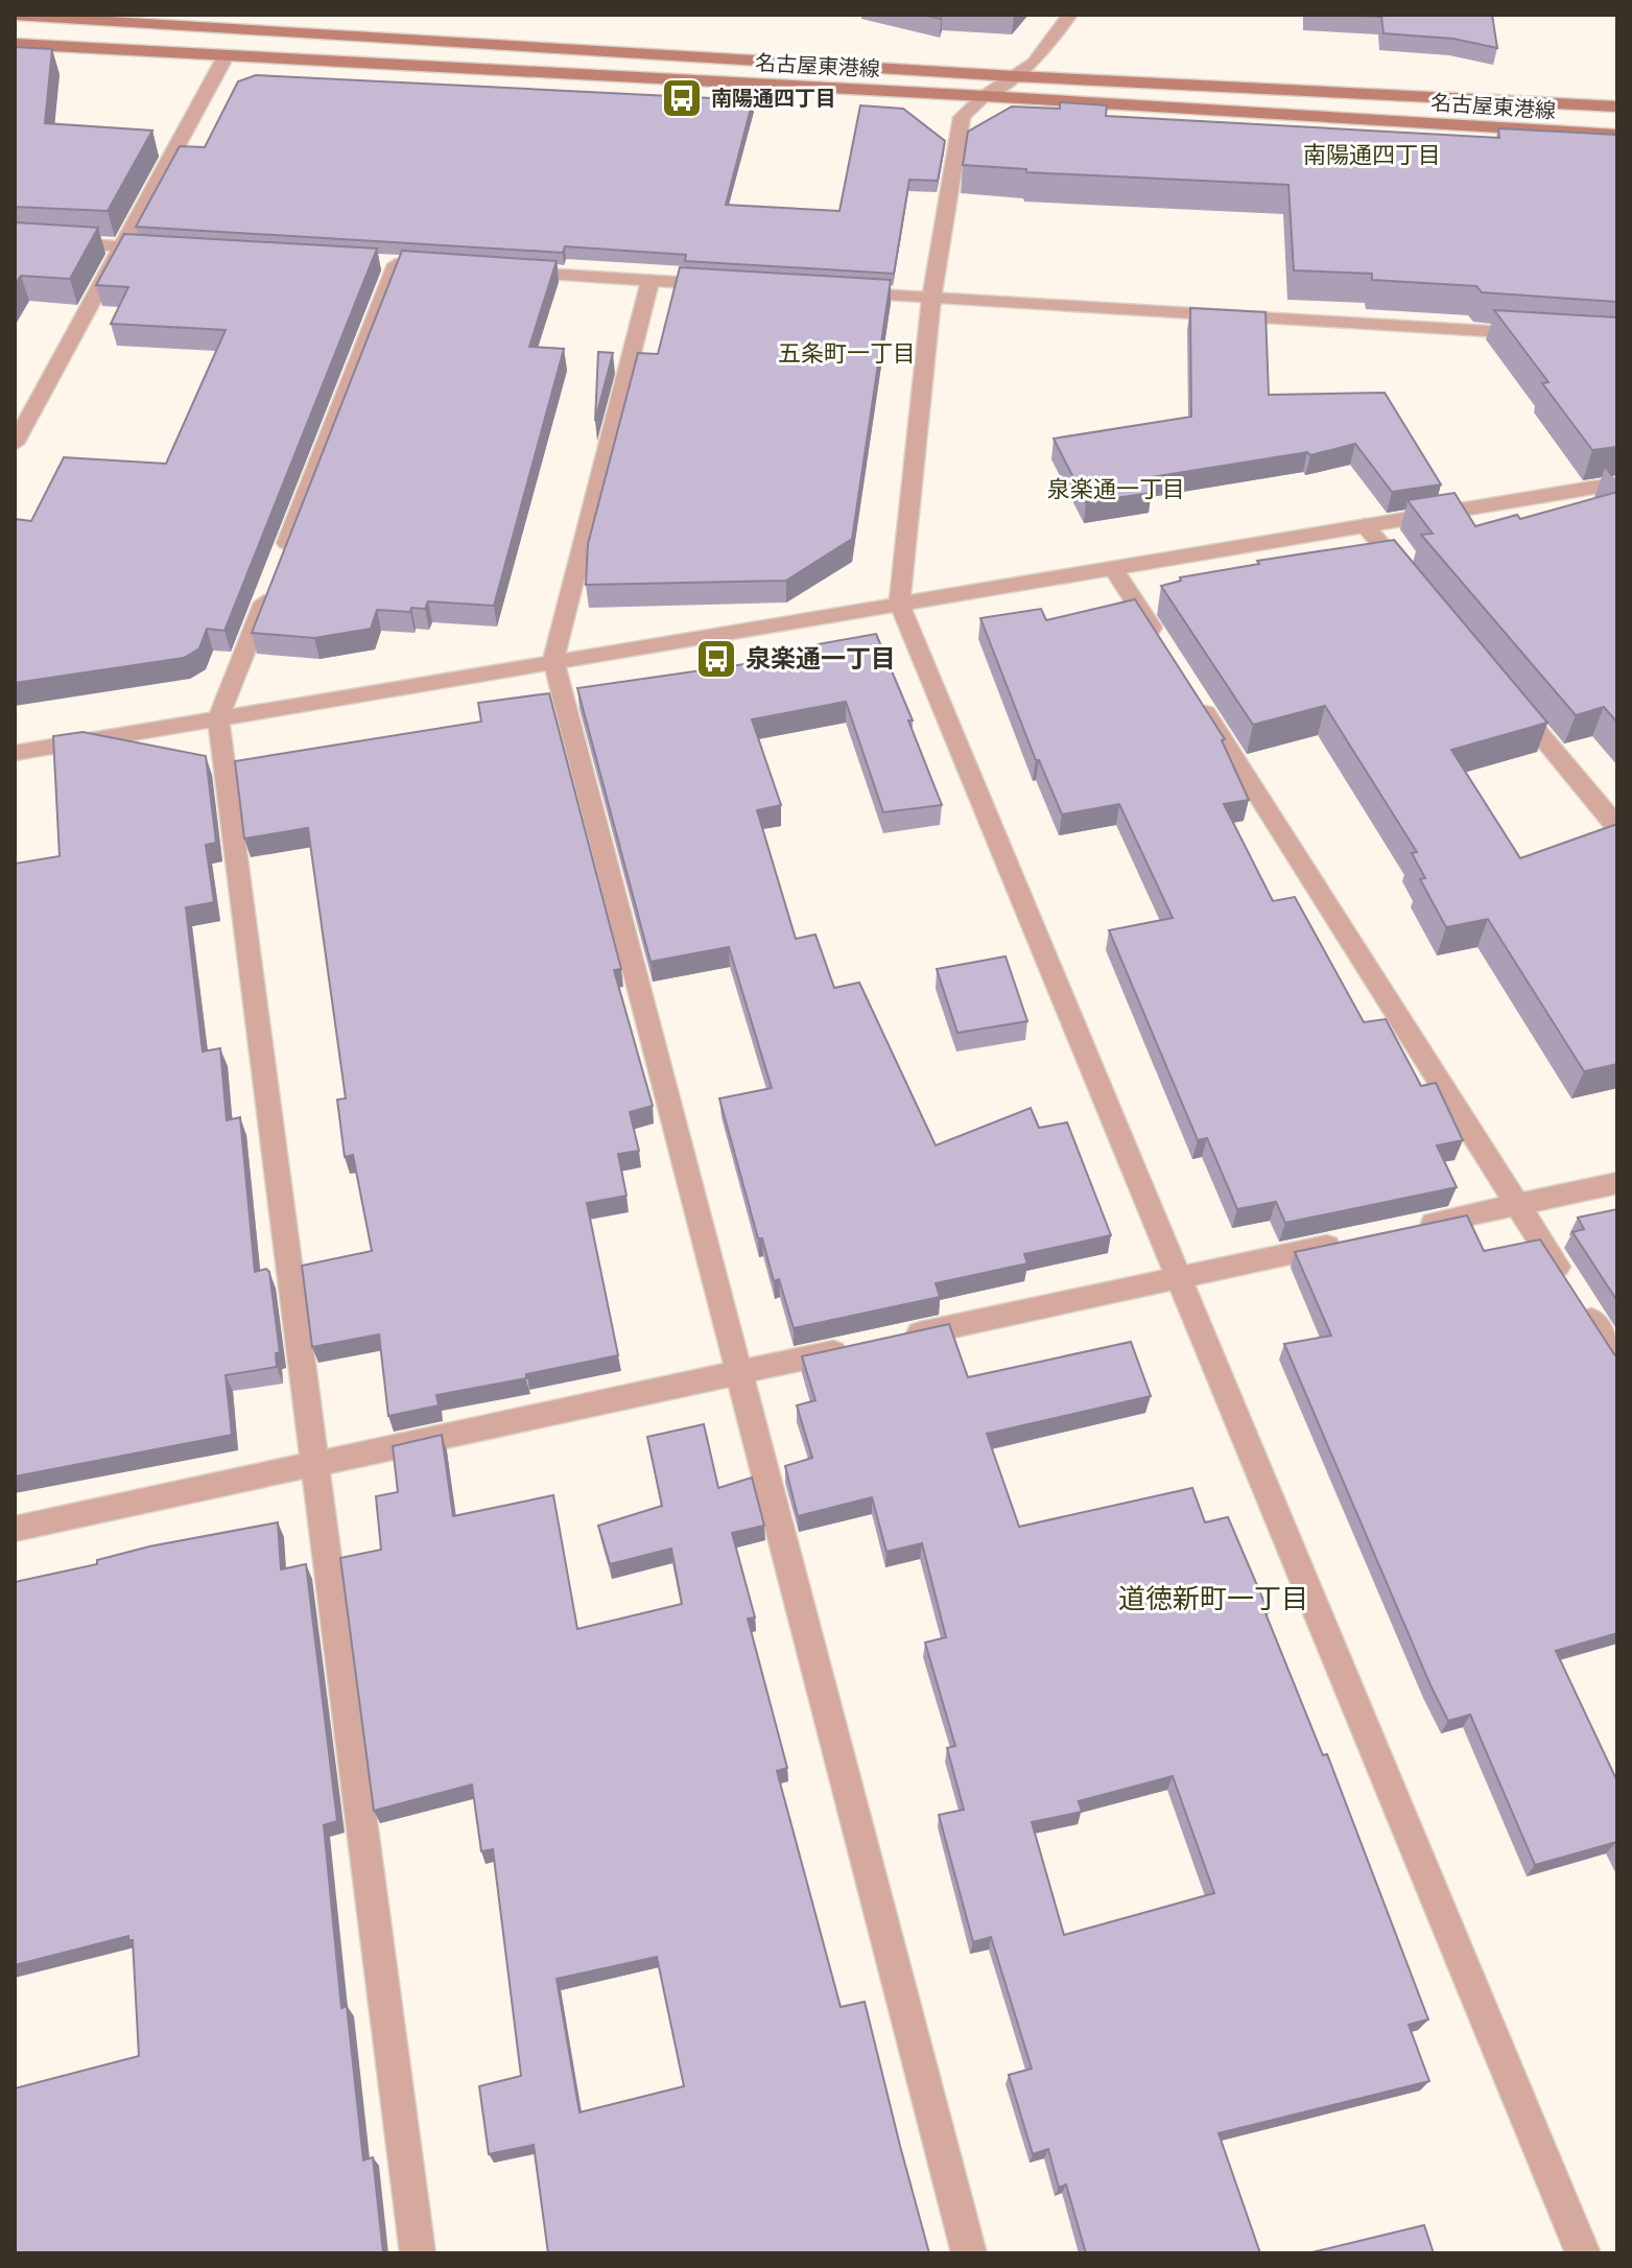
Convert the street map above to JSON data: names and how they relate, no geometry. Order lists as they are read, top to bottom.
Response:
{
  "streets": {
    "main road": ["名古屋東港線"]
  },
  "districts": [
    "南陽通四丁目",
    "五条町一丁目",
    "泉楽通一丁目",
    "道徳新町一丁目"
  ],
  "places": {
    "bus stop": ["南陽通四丁目", "泉楽通一丁目"]
  }
}
